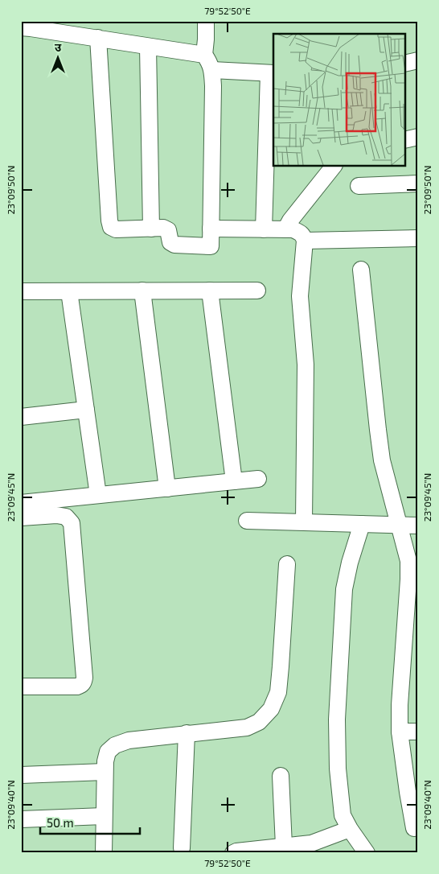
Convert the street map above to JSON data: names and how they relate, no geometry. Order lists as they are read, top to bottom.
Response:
{
  "scale_bar": "50 m",
  "north": "top",
  "coordinates": [
    "79°52'50\"E",
    "23°09'50\"N",
    "23°09'45\"N",
    "23°09'40\"N"
  ]
}
